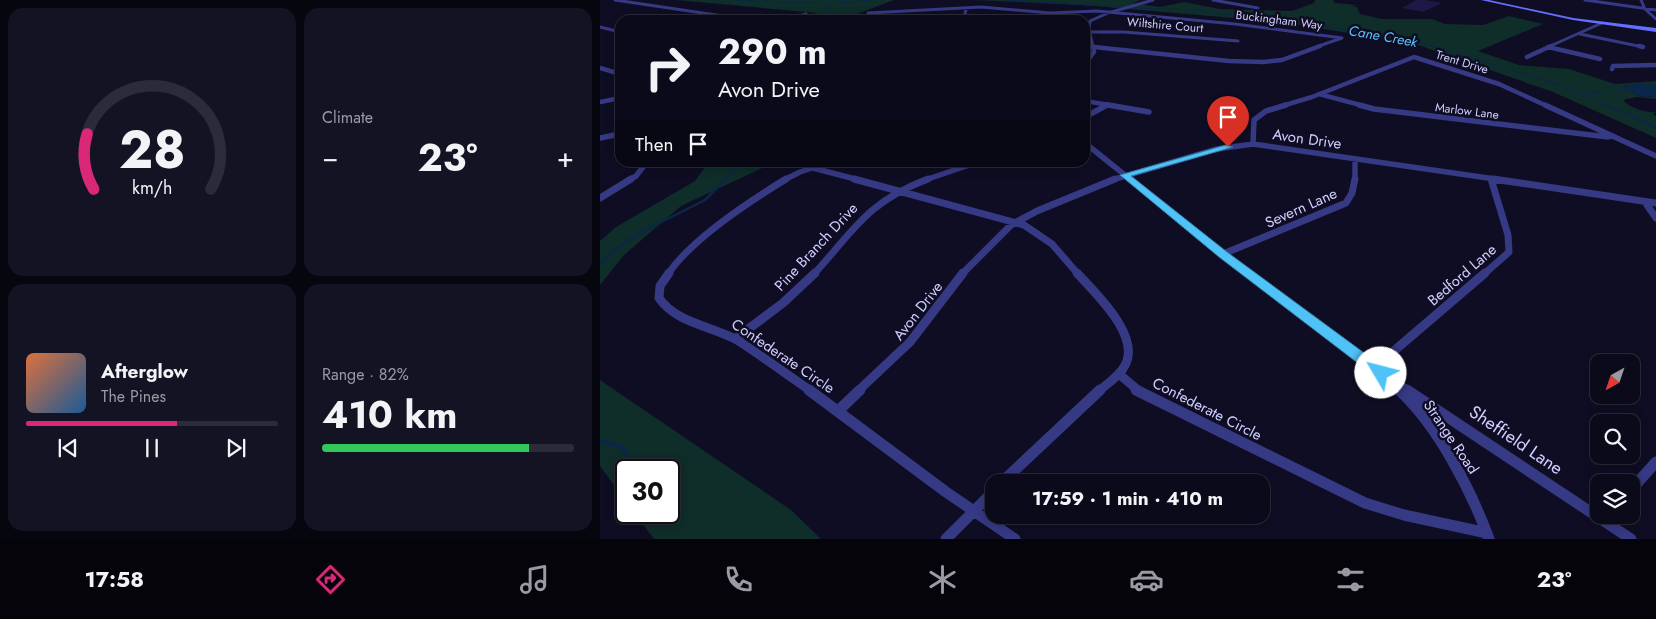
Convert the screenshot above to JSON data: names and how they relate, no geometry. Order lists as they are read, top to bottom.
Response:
{
  "streets": {
    "street": [
      "Buckingham Way",
      "Wiltshire Court",
      "Trent Drive",
      "Marlow Lane",
      "Avon Drive",
      "Severn Lane",
      "Pine Branch Drive",
      "Bedford Lane",
      "Confederate Circle",
      "Strange Road",
      "Sheffield Lane"
    ]
  },
  "crossings": [
    ["Trent Drive", "Marlow Lane"],
    ["Trent Drive", "Avon Drive"],
    ["Avon Drive", "Severn Lane"],
    ["Avon Drive", "Bedford Lane"],
    ["Avon Drive", "Confederate Circle"],
    ["Avon Drive", "Strange Road"],
    ["Severn Lane", "Strange Road"],
    ["Pine Branch Drive", "Confederate Circle"],
    ["Bedford Lane", "Strange Road"],
    ["Bedford Lane", "Sheffield Lane"],
    ["Confederate Circle", "Strange Road"],
    ["Strange Road", "Sheffield Lane"]
  ],
  "water": ["Cane Creek"],
  "north": "bottom left",
  "page": {
    "tile": [
      "Climate",
      ["Range · 82%", "410 km"]
    ],
    "turn": ["290 m", "Avon Drive"],
    "then": "Then",
    "heat": ["−", "23°", "+"],
    "song": ["Afterglow", "The Pines"],
    "limit": "30",
    "trip": "17:59 · 1 min · 410 m",
    "tabs": ["17:58", "23°"],
    "gauge": ["28", "km/h"]
  }
}
